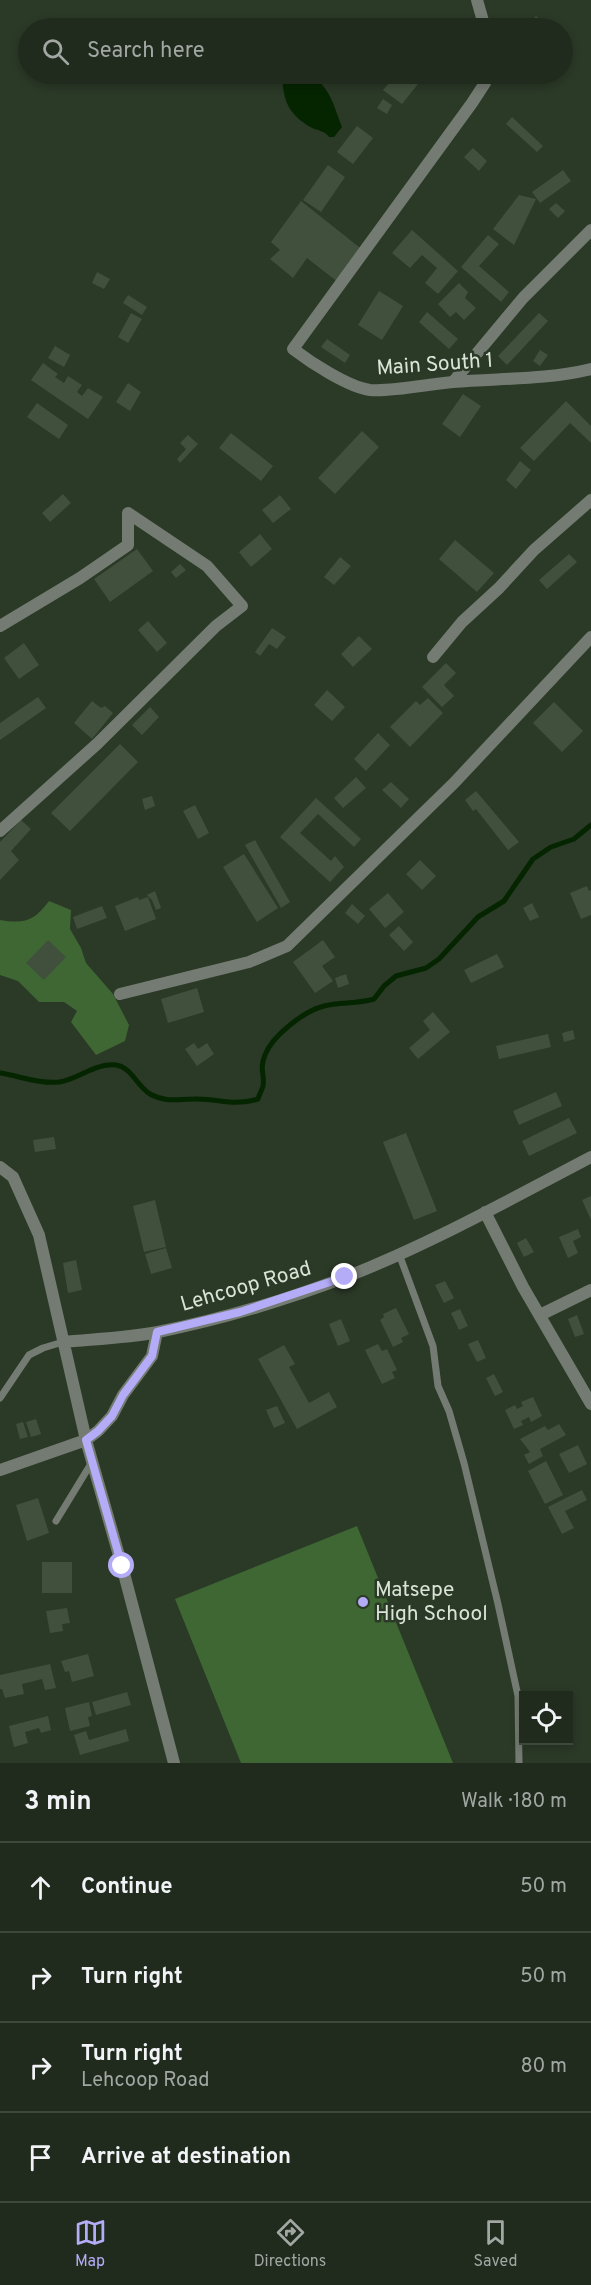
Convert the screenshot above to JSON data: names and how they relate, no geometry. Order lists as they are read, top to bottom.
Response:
{
  "streets": {
    "street": ["Main South 1", "Lehcoop Road"]
  },
  "places": ["Matsepe High School"],
  "page": {
    "search": "Search here",
    "heading": ["3 min", "Walk · 180 m"],
    "list": [
      ["Continue", "50 m"],
      ["Turn right", "50 m"],
      ["Turn right", "Lehcoop Road", "80 m"],
      "Arrive at destination"
    ],
    "nav": ["Map", "Directions", "Saved"]
  }
}
